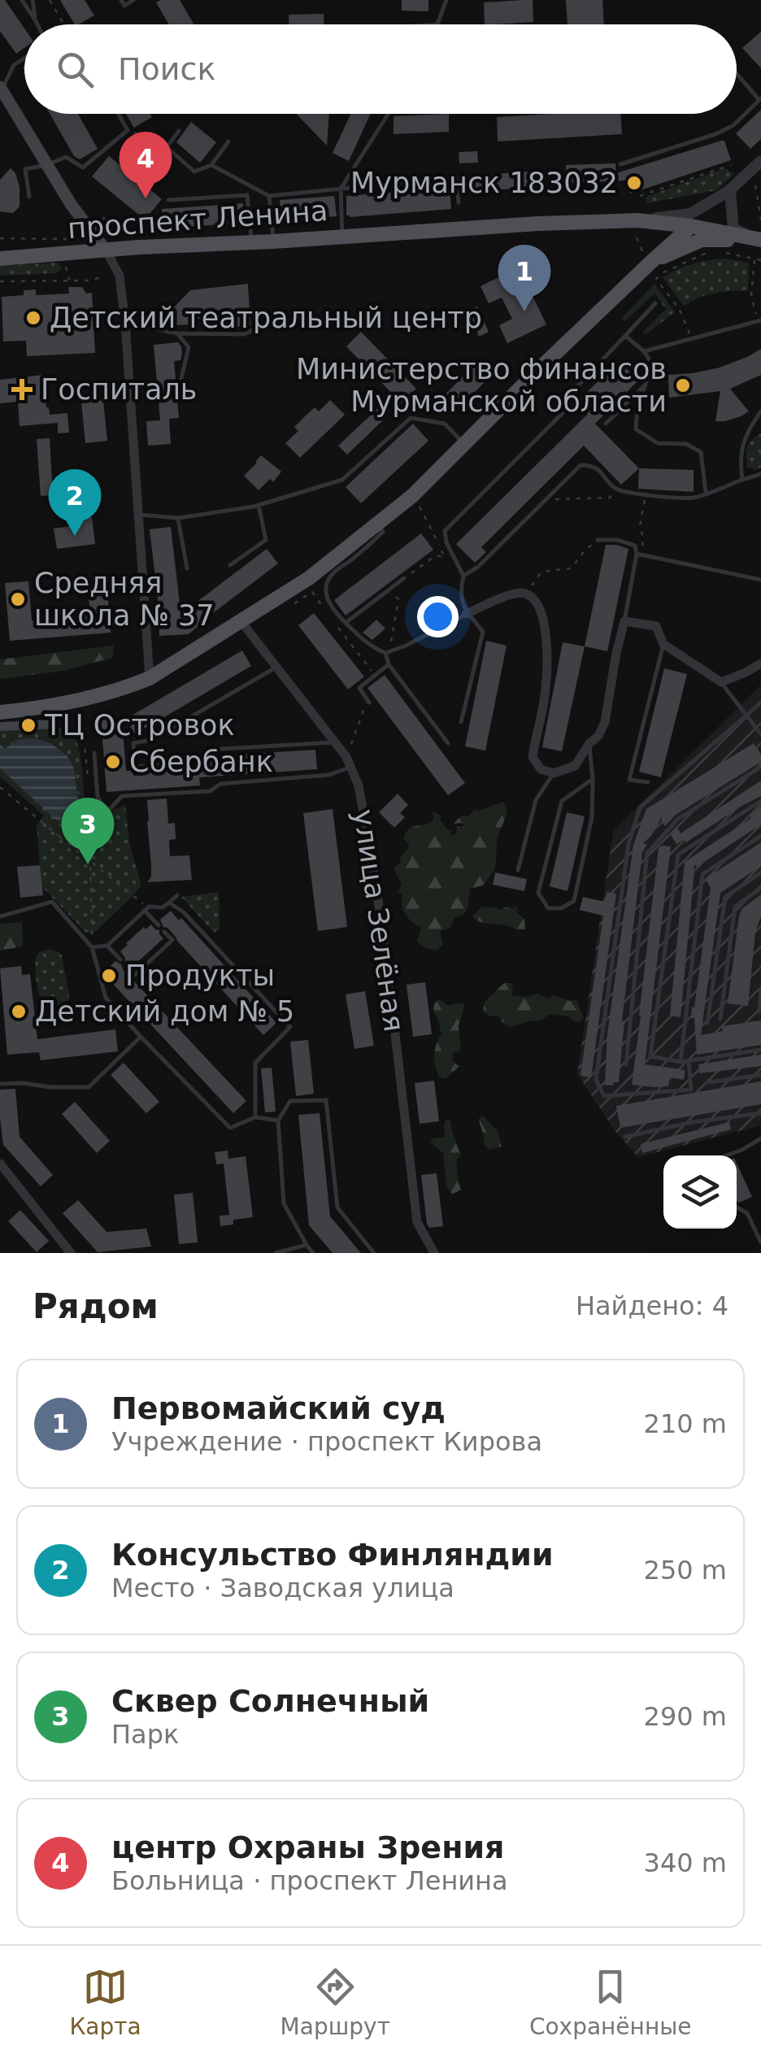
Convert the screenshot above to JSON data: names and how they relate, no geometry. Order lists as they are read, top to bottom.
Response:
{
  "streets": {
    "main road": ["проспект Ленина"],
    "street": ["улица Зелёная"]
  },
  "places": {
    "other": [
      "Мурманск 183032",
      "Детский театральный центр",
      "Министерство финансов Мурманской области",
      "Средняя школа № 37",
      "ТЦ Островок",
      "Сбербанк",
      "Продукты",
      "Детский дом № 5"
    ],
    "health": ["Госпиталь"]
  },
  "page": {
    "search": "Поиск",
    "pins": [
      "4",
      "1",
      "2",
      "3"
    ],
    "heading": ["Рядом", "Найдено: 4"],
    "list": [
      {
        "mark": "1",
        "name": "Первомайский суд",
        "note": "Учреждение · проспект Кирова",
        "value": "210 m"
      },
      {
        "mark": "2",
        "name": "Консульство Финляндии",
        "note": "Место · Заводская улица",
        "value": "250 m"
      },
      {
        "mark": "3",
        "name": "Сквер Солнечный",
        "note": "Парк",
        "value": "290 m"
      },
      {
        "mark": "4",
        "name": "центр Охраны Зрения",
        "note": "Больница · проспект Ленина",
        "value": "340 m"
      }
    ],
    "nav": ["Карта", "Маршрут", "Сохранённые"]
  }
}
